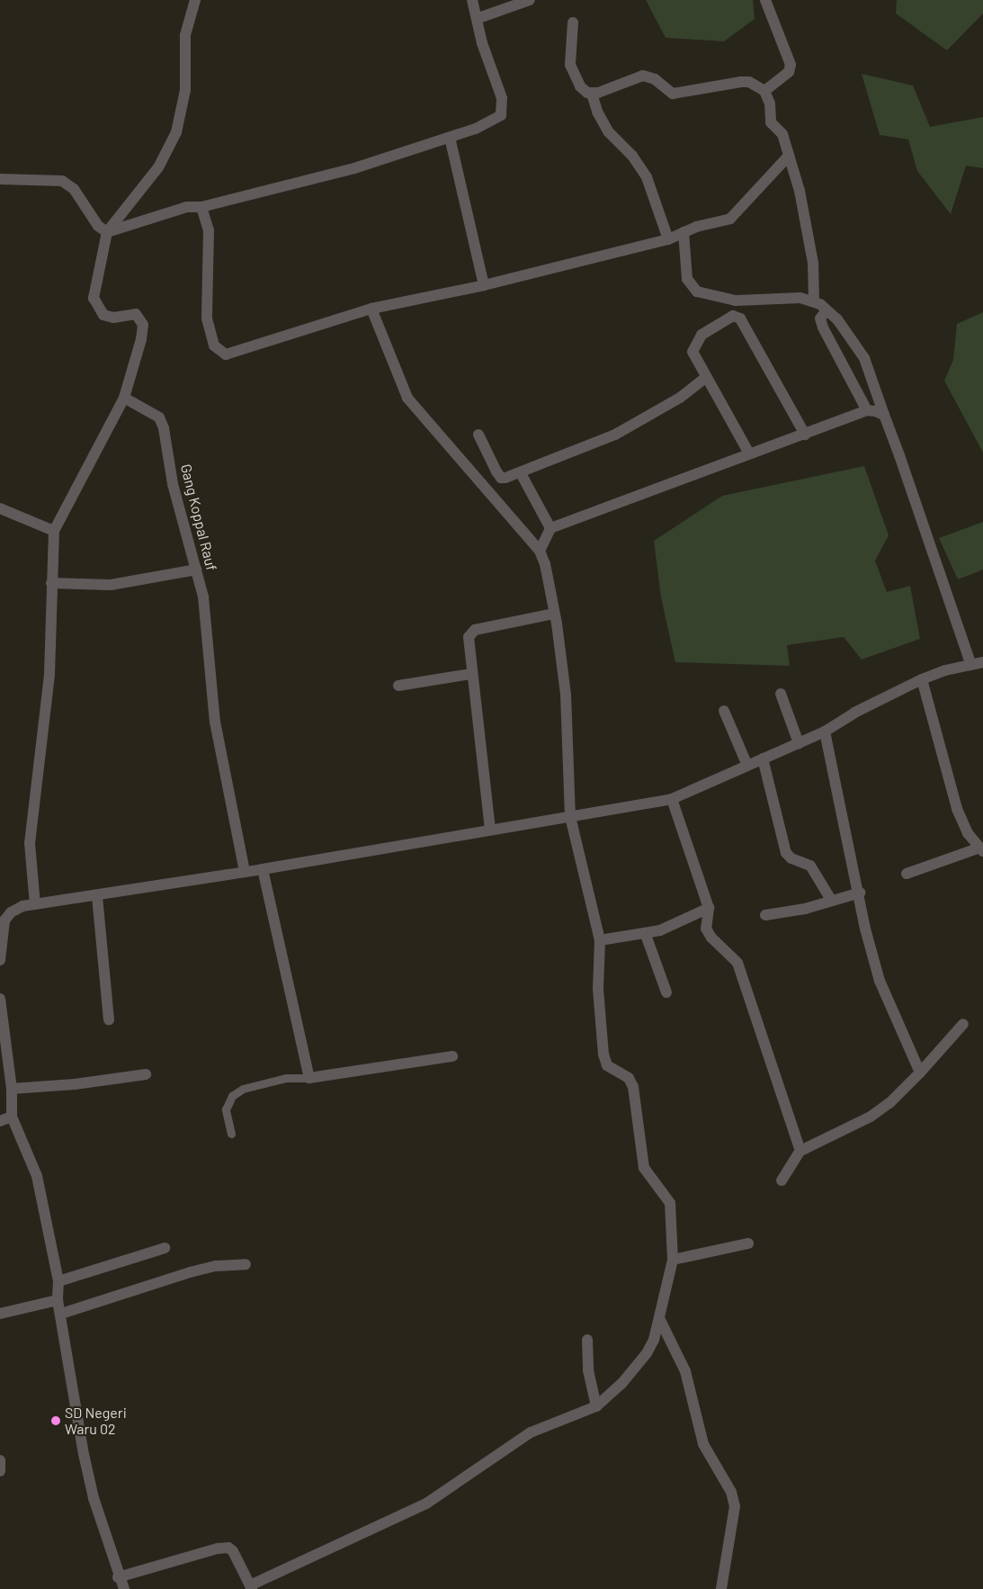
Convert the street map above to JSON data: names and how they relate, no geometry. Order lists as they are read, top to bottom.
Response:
{
  "streets": {
    "street": ["Gang Koppal Rauf"]
  },
  "places": ["SD Negeri Waru 02"]
}
